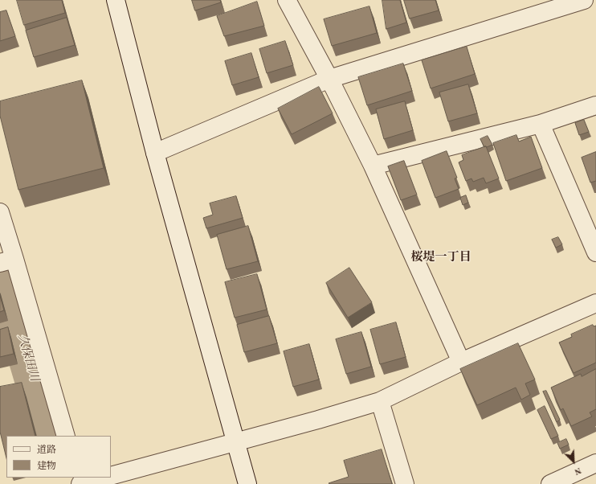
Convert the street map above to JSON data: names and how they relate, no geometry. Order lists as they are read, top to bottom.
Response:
{
  "districts": ["桜堤一丁目"],
  "water": ["久保田川"],
  "legend": ["道路", "建物"],
  "north": "bottom right"
}
